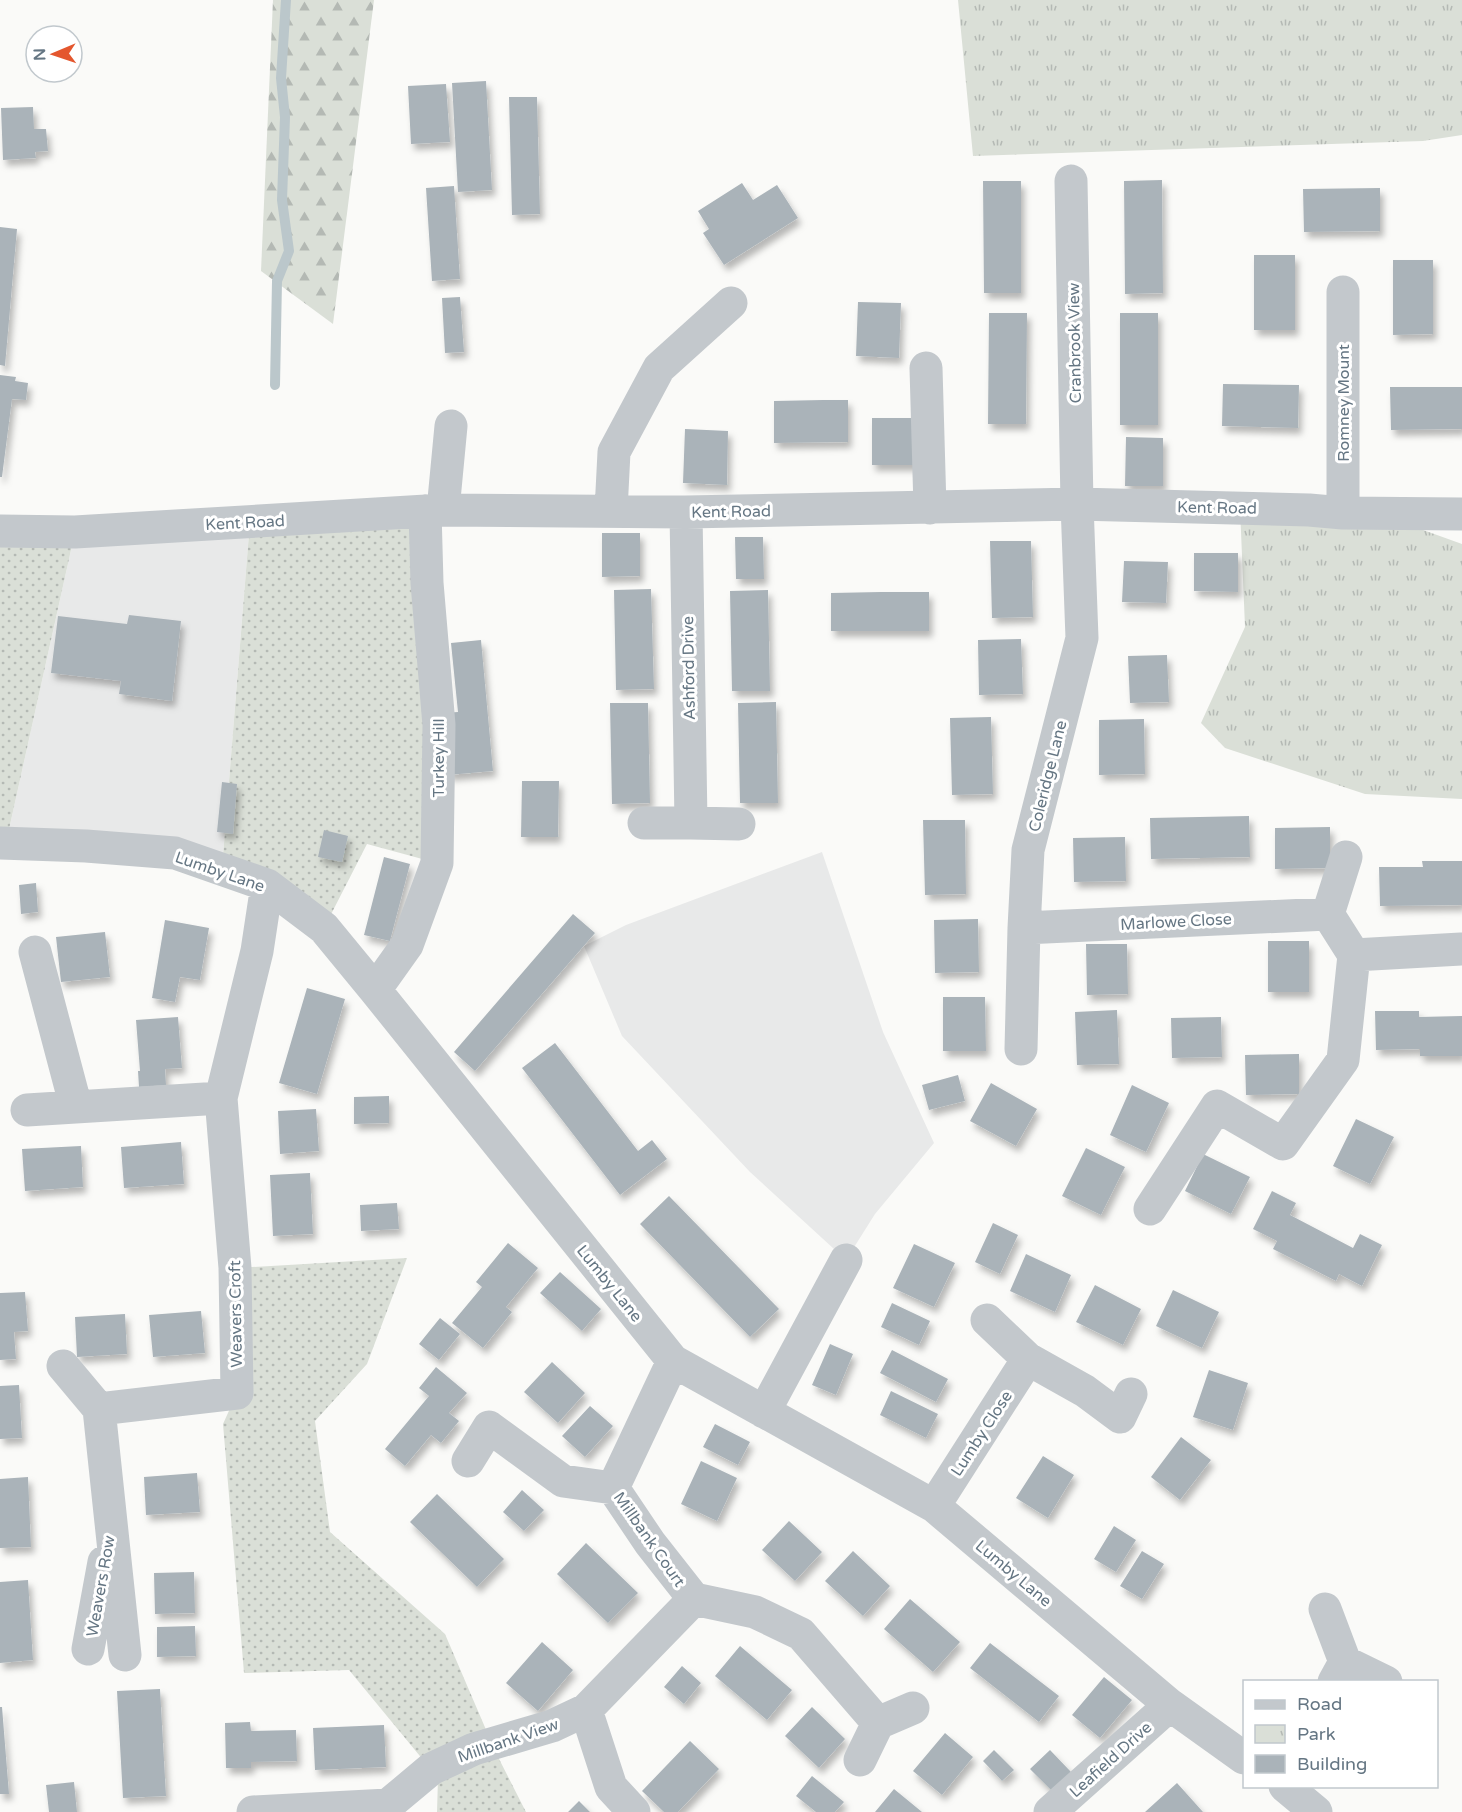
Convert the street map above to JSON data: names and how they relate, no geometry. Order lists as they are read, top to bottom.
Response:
{
  "streets": {
    "street": [
      "Cranbrook View",
      "Romney Mount",
      "Kent Road",
      "Ashford Drive",
      "Turkey Hill",
      "Coleridge Lane",
      "Lumby Lane",
      "Marlowe Close",
      "Weavers Croft",
      "Lumby Close",
      "Millbank Court",
      "Weavers Row",
      "Millbank View",
      "Leafield Drive"
    ]
  },
  "crossings": [
    ["Cranbrook View", "Kent Road"],
    ["Cranbrook View", "Coleridge Lane"],
    ["Romney Mount", "Kent Road"],
    ["Kent Road", "Ashford Drive"],
    ["Kent Road", "Turkey Hill"],
    ["Kent Road", "Coleridge Lane"],
    ["Turkey Hill", "Lumby Lane"],
    ["Coleridge Lane", "Marlowe Close"],
    ["Lumby Lane", "Weavers Croft"],
    ["Lumby Lane", "Lumby Close"],
    ["Lumby Lane", "Millbank Court"],
    ["Lumby Lane", "Leafield Drive"],
    ["Millbank Court", "Millbank View"]
  ],
  "legend": ["Road", "Park", "Building"],
  "north": "left"
}
